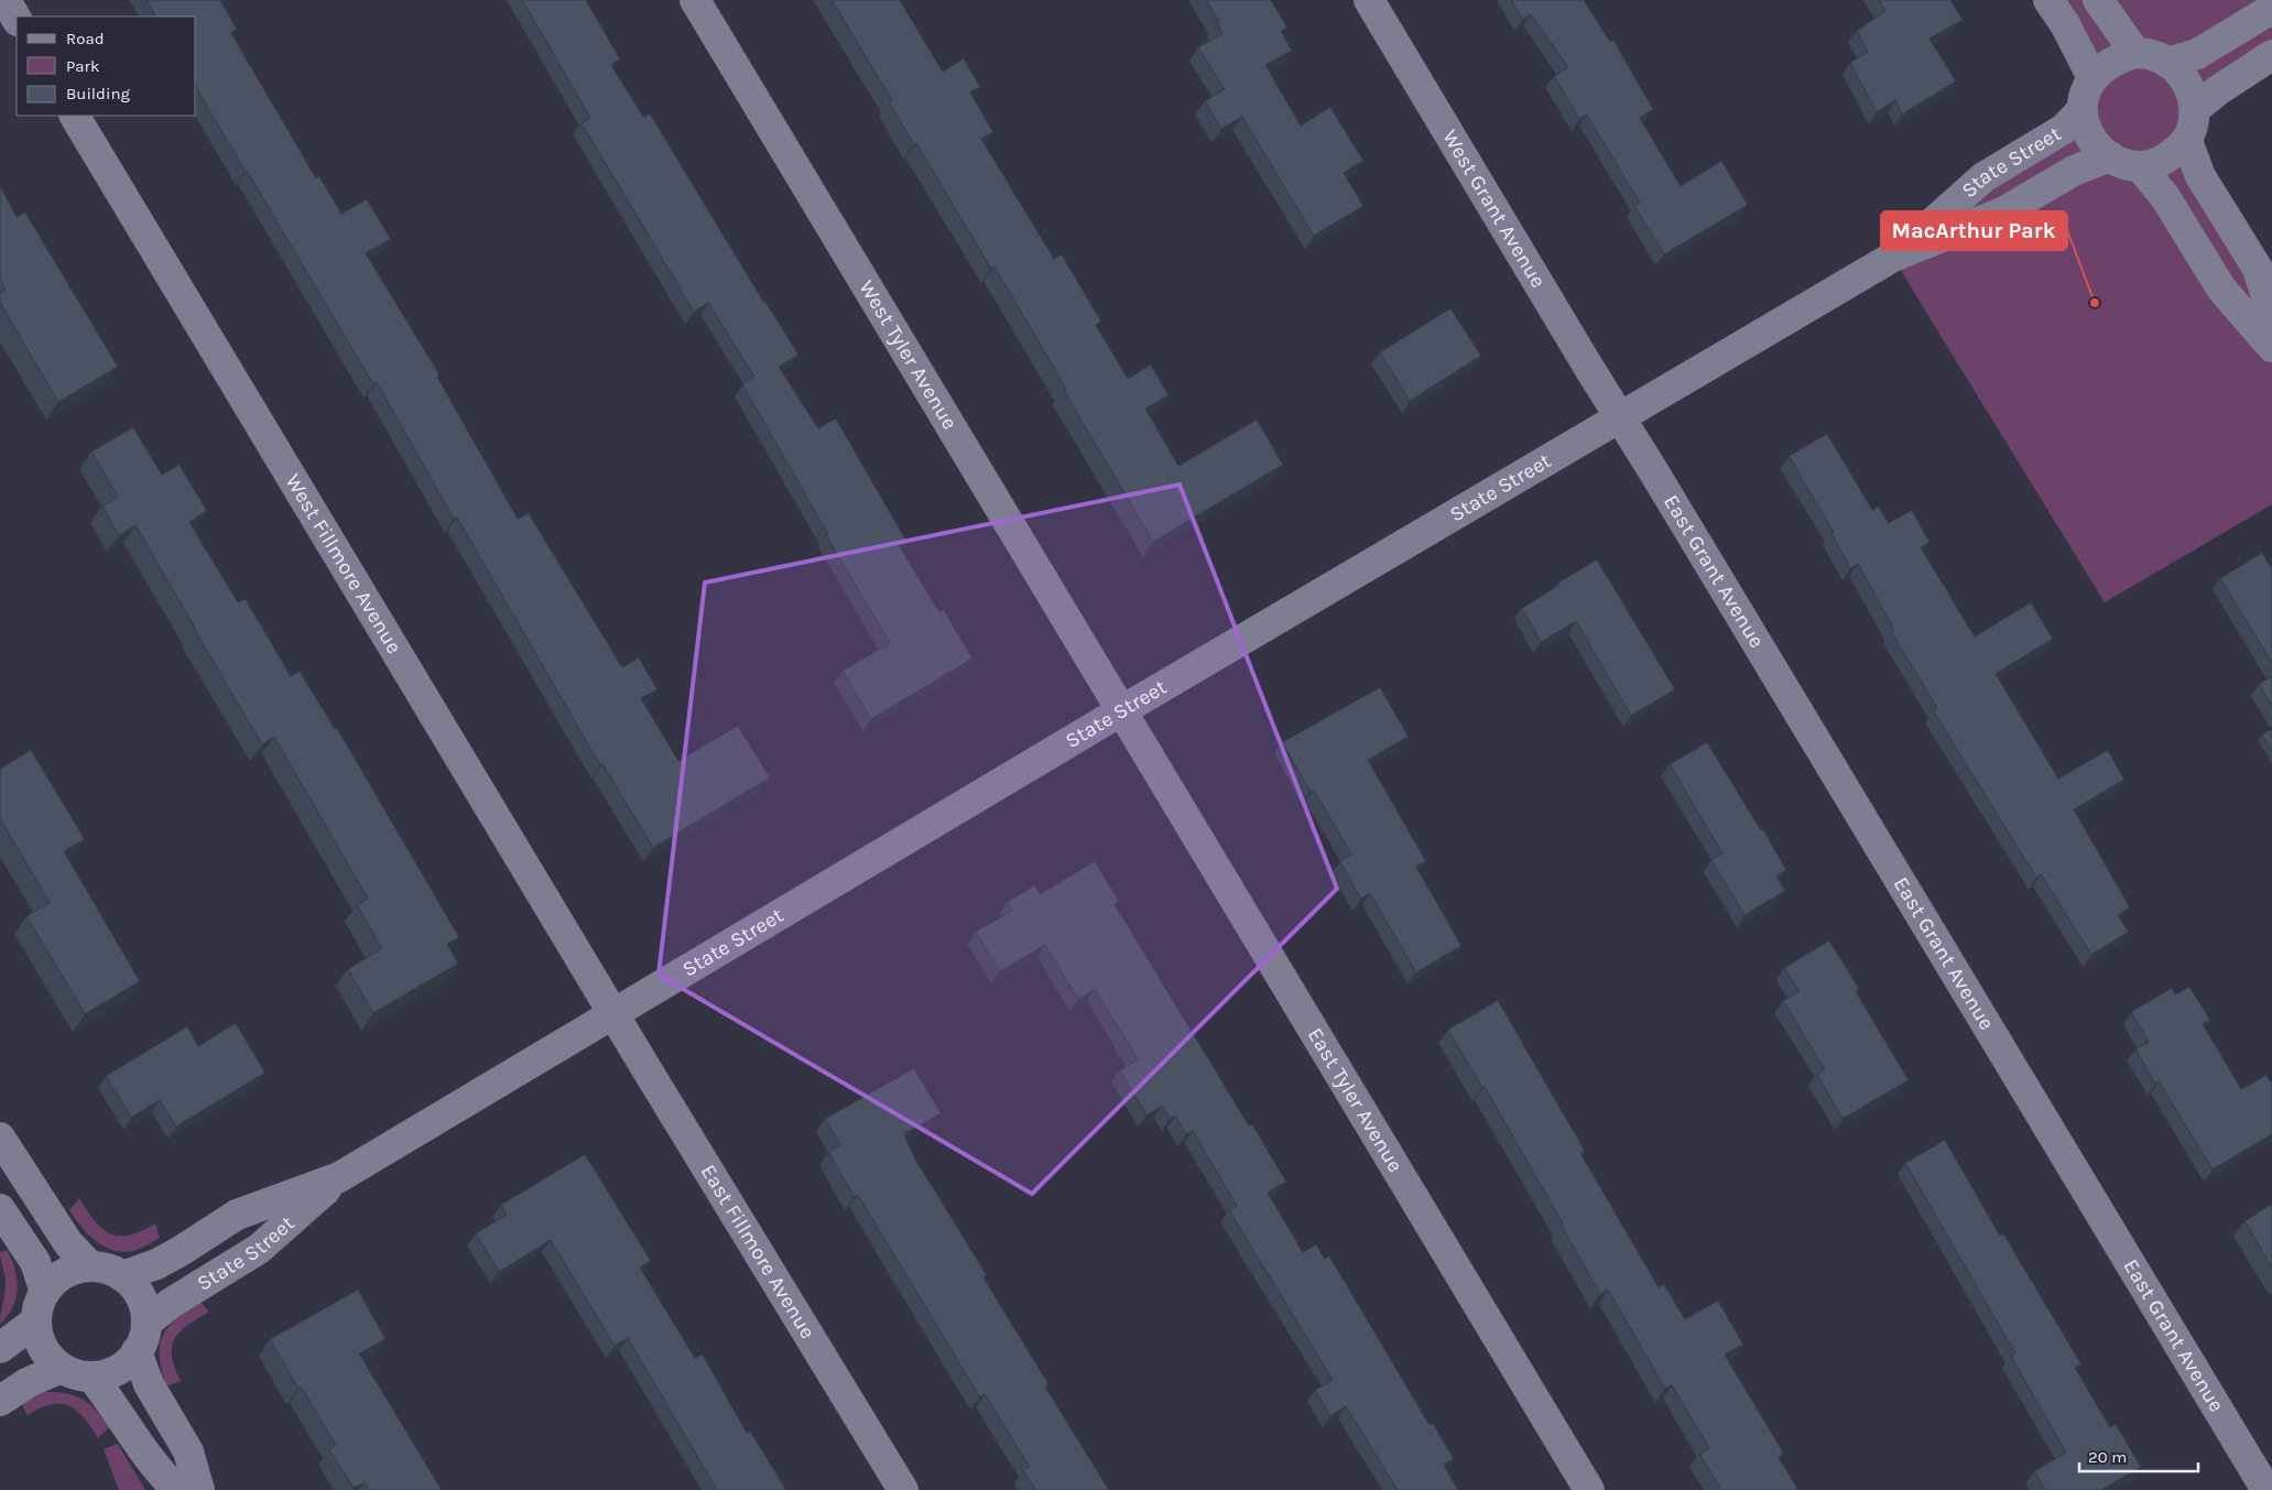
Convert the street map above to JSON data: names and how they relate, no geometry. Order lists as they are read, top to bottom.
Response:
{
  "streets": {
    "street": [
      "State Street",
      "West Grant Avenue",
      "West Tyler Avenue",
      "West Fillmore Avenue",
      "East Grant Avenue",
      "East Tyler Avenue",
      "East Fillmore Avenue"
    ]
  },
  "crossings": [
    ["State Street", "West Grant Avenue"],
    ["State Street", "West Tyler Avenue"],
    ["State Street", "West Fillmore Avenue"],
    ["State Street", "East Grant Avenue"],
    ["State Street", "East Tyler Avenue"],
    ["State Street", "East Fillmore Avenue"],
    ["West Grant Avenue", "East Grant Avenue"],
    ["West Tyler Avenue", "East Tyler Avenue"],
    ["West Fillmore Avenue", "East Fillmore Avenue"]
  ],
  "places": ["MacArthur Park"],
  "legend": ["Road", "Park", "Building"],
  "scale_bar": "20 m"
}
